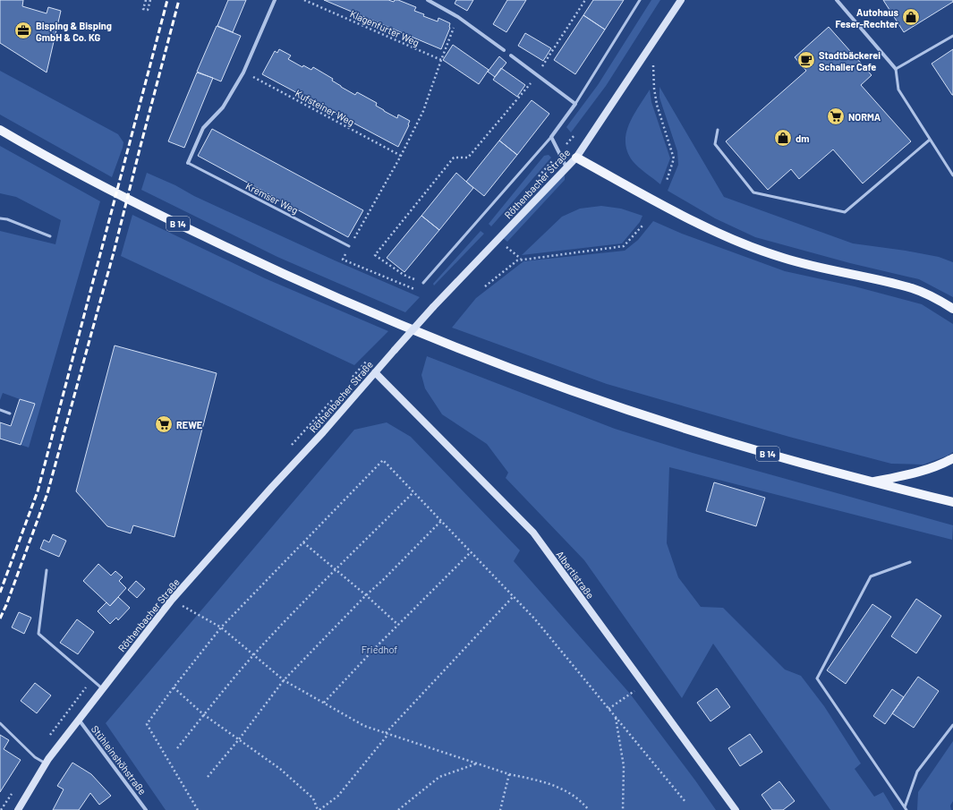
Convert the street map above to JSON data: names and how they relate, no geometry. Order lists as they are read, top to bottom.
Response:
{
  "streets": {
    "main road": ["Röthenbacher Straße", "B 14", "Albertistraße"],
    "street": ["Stühleinshöhstraße"],
    "lane": ["Kremser Weg"],
    "path": ["Klagenfurter Weg", "Kufsteiner Weg"]
  },
  "crossings": [
    ["Röthenbacher Straße", "Albertistraße"],
    ["Röthenbacher Straße", "Stühleinshöhstraße"]
  ],
  "parks": ["Friedhof"],
  "places": {
    "shop": ["Autohaus Feser-Rechter", "dm"],
    "office": ["Bisping & Bisping GmbH & Co. KG"],
    "cafe": ["Stadtbäckerei Schaller Cafe"],
    "supermarket": ["NORMA", "REWE"]
  }
}
